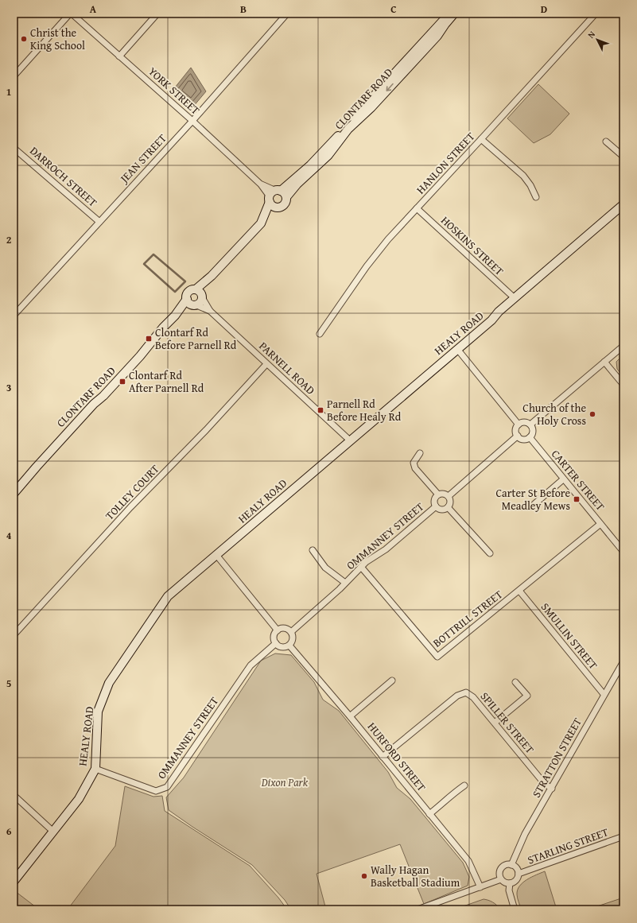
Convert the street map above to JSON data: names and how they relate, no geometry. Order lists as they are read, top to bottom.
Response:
{
  "streets": {
    "street": [
      "YORK STREET",
      "CLONTARF ROAD",
      "JEAN STREET",
      "HANLON STREET",
      "DARROCH STREET",
      "HOSKINS STREET",
      "HEALY ROAD",
      "PARNELL ROAD",
      "CARTER STREET",
      "TOLLEY COURT",
      "OMMANNEY STREET",
      "BOTTRILL STREET",
      "SMULLIN STREET",
      "SPILLER STREET",
      "HURFORD STREET",
      "STRATTON STREET",
      "STARLING STREET"
    ]
  },
  "crossings": [
    ["YORK STREET", "CLONTARF ROAD"],
    ["YORK STREET", "JEAN STREET"],
    ["CLONTARF ROAD", "PARNELL ROAD"],
    ["JEAN STREET", "DARROCH STREET"],
    ["HANLON STREET", "HOSKINS STREET"],
    ["HOSKINS STREET", "HEALY ROAD"],
    ["HEALY ROAD", "PARNELL ROAD"],
    ["HEALY ROAD", "OMMANNEY STREET"],
    ["PARNELL ROAD", "TOLLEY COURT"],
    ["CARTER STREET", "BOTTRILL STREET"],
    ["OMMANNEY STREET", "BOTTRILL STREET"],
    ["OMMANNEY STREET", "HURFORD STREET"],
    ["BOTTRILL STREET", "SMULLIN STREET"],
    ["SMULLIN STREET", "STRATTON STREET"],
    ["SPILLER STREET", "HURFORD STREET"],
    ["SPILLER STREET", "STRATTON STREET"],
    ["STRATTON STREET", "STARLING STREET"]
  ],
  "parks": ["Dixon Park"],
  "places": {
    "other": ["Christ the King School", "Church of the Holy Cross", "Wally Hagan Basketball Stadium"],
    "transit": [
      "Clontarf Rd Before Parnell Rd",
      "Clontarf Rd After Parnell Rd",
      "Parnell Rd Before Healy Rd",
      "Carter St Before Meadley Mews"
    ]
  },
  "north": "top left",
  "grid": {
    "columns": [
      "A",
      "B",
      "C",
      "D"
    ],
    "rows": [
      "1",
      "2",
      "3",
      "4",
      "5",
      "6"
    ]
  }
}
